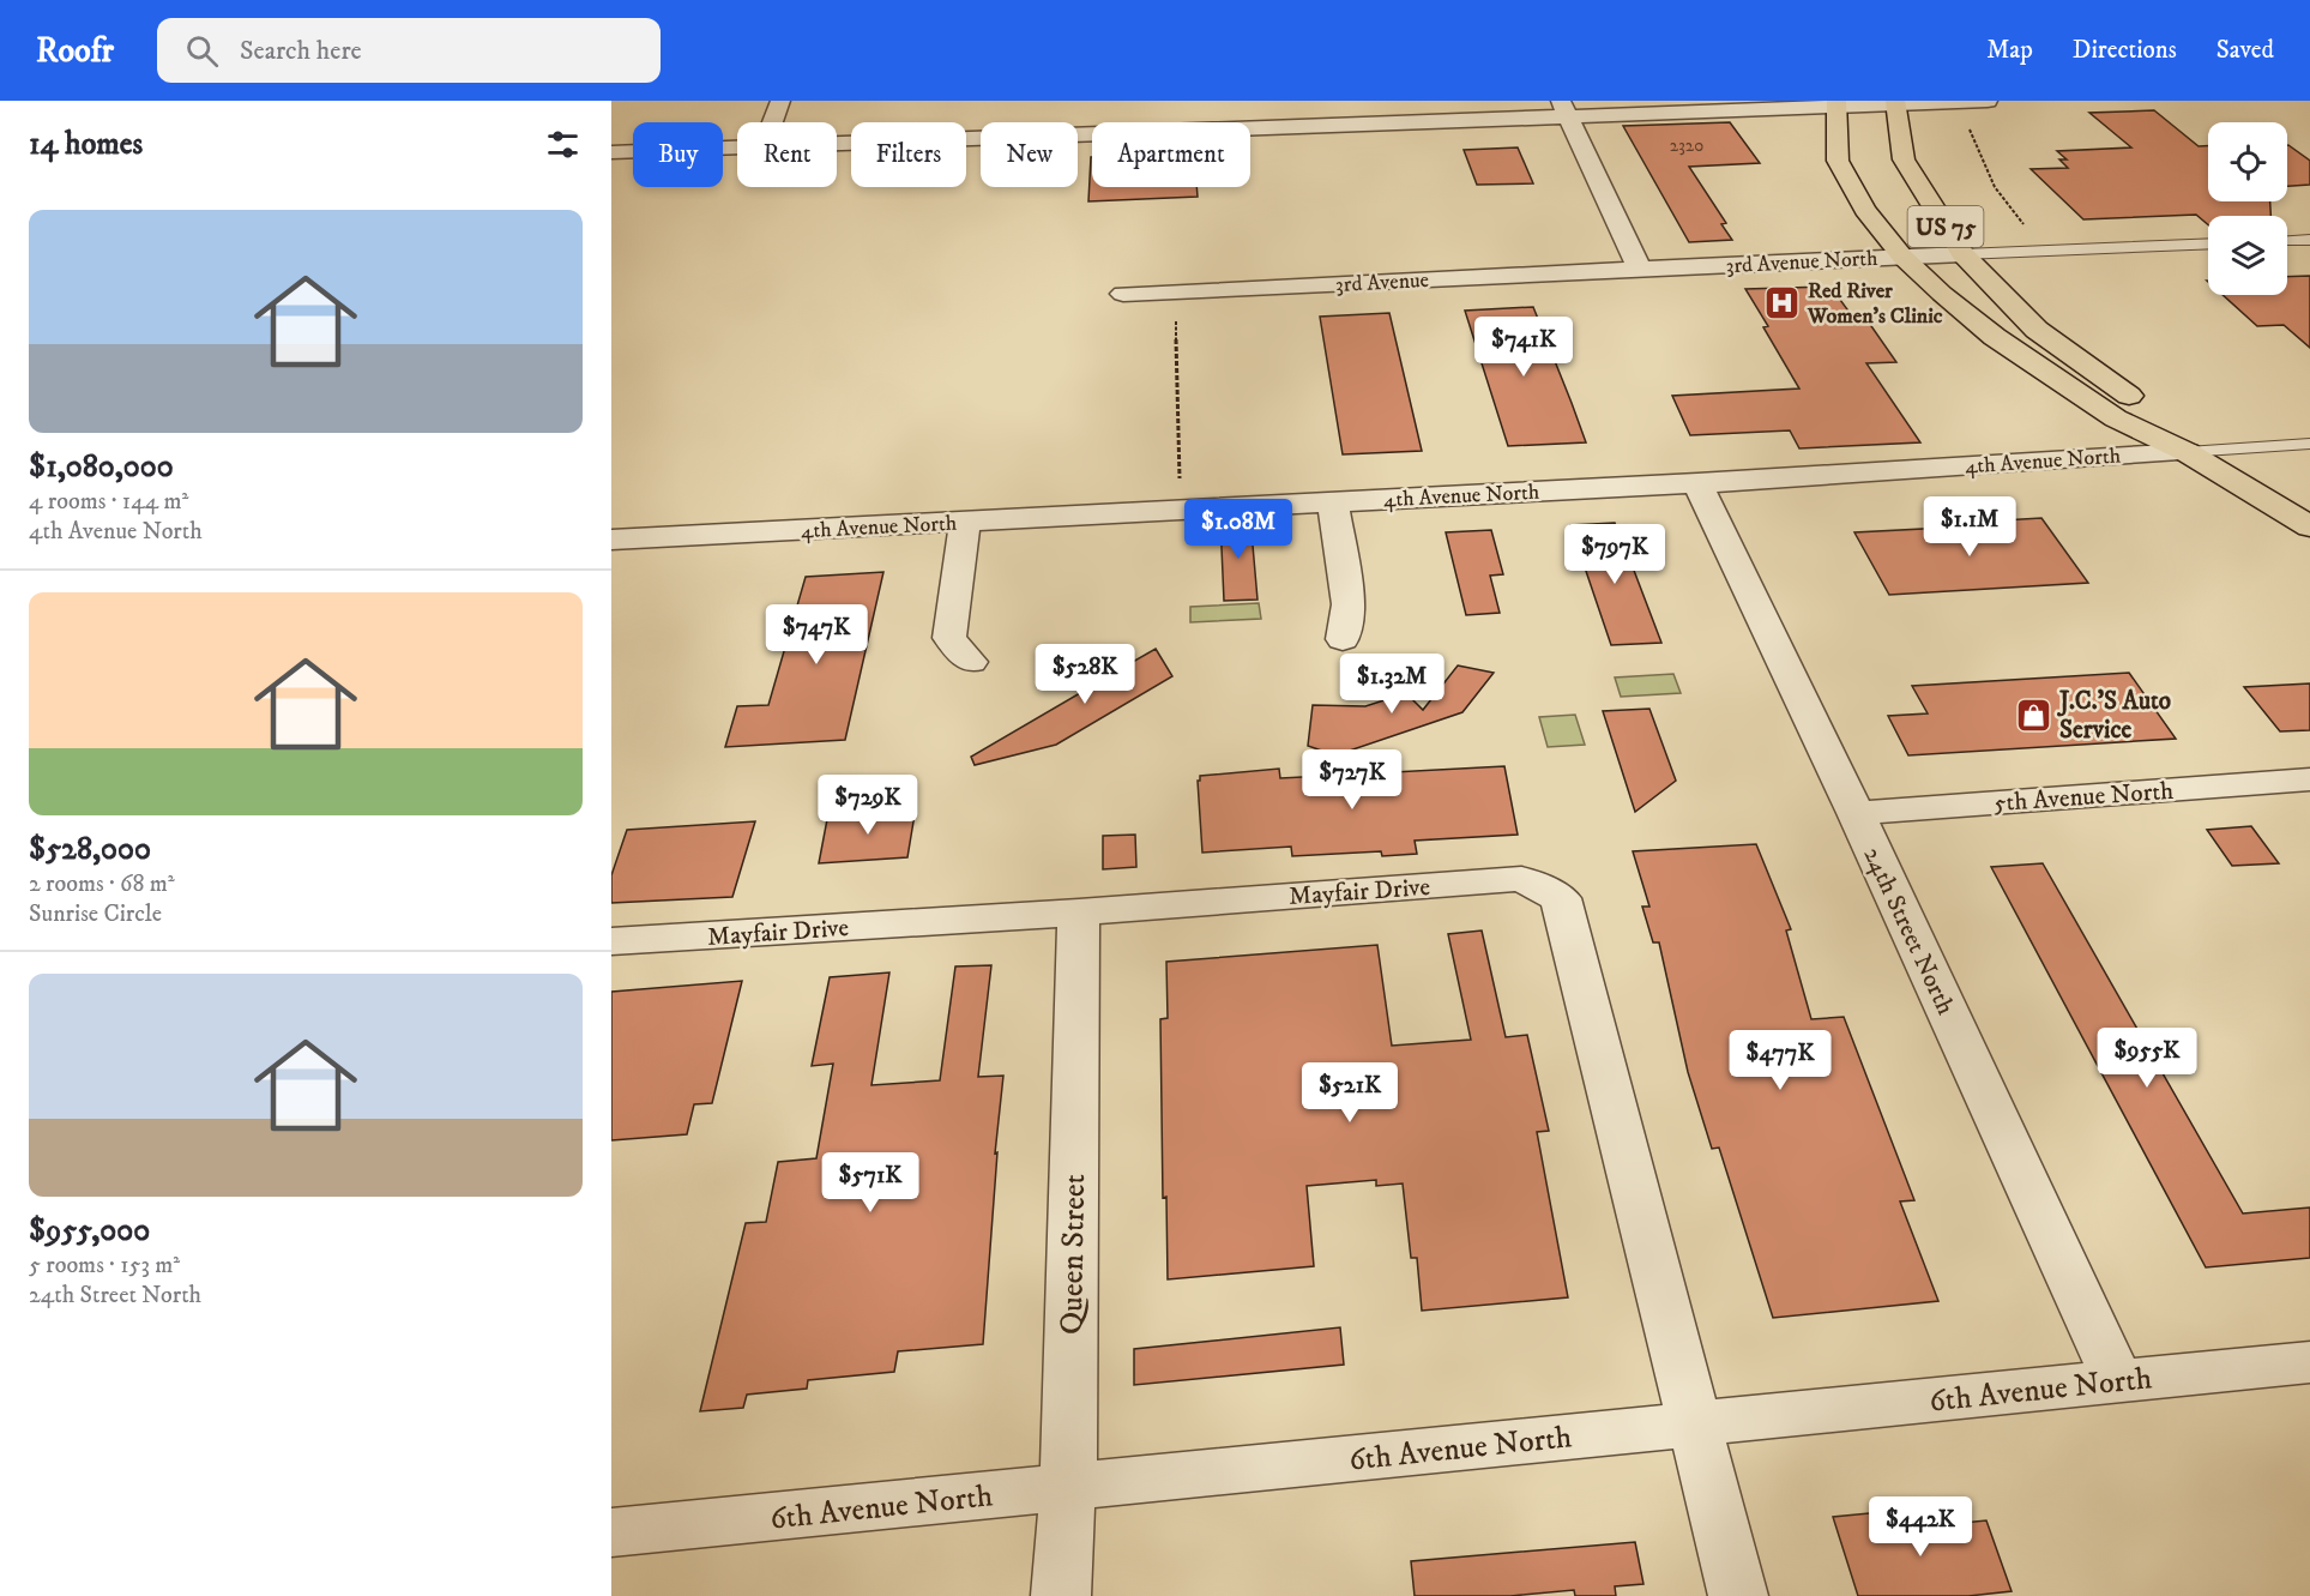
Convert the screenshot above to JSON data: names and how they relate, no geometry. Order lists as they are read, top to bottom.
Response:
{
  "streets": {
    "main road": ["US 75"],
    "street": [
      "3rd Avenue North",
      "3rd Avenue",
      "4th Avenue North",
      "5th Avenue North",
      "Mayfair Drive",
      "24th Street North",
      "Queen Street",
      "6th Avenue North"
    ]
  },
  "crossings": [
    ["US 75", "3rd Avenue North"],
    ["US 75", "4th Avenue North"],
    ["3rd Avenue North", "3rd Avenue"],
    ["4th Avenue North", "24th Street North"],
    ["5th Avenue North", "24th Street North"],
    ["Mayfair Drive", "Queen Street"],
    ["Mayfair Drive", "6th Avenue North"],
    ["24th Street North", "6th Avenue North"],
    ["Queen Street", "6th Avenue North"]
  ],
  "places": {
    "hospital": ["Red River Women's Clinic"],
    "shop": ["J.C.'S Auto Service"]
  },
  "house_numbers": ["2320"],
  "page": {
    "header": "Roofr",
    "search": "Search here",
    "nav": ["Map", "Directions", "Saved"],
    "heading": "14 homes",
    "chip": [
      "Buy",
      "Rent",
      "Filters",
      "New",
      "Apartment"
    ],
    "list": [
      {
        "name": "$1,080,000",
        "note": "4 rooms · 144 m² · 4th Avenue North"
      },
      {
        "name": "$528,000",
        "note": "2 rooms · 68 m² · Sunrise Circle"
      },
      {
        "name": "$955,000",
        "note": "5 rooms · 153 m² · 24th Street North"
      }
    ],
    "price": [
      "$741K",
      "$1.1M",
      "$1.08M",
      "$797K",
      "$747K",
      "$528K",
      "$1.32M",
      "$727K",
      "$729K",
      "$955K",
      "$477K",
      "$521K",
      "$571K",
      "$442K"
    ]
  }
}
